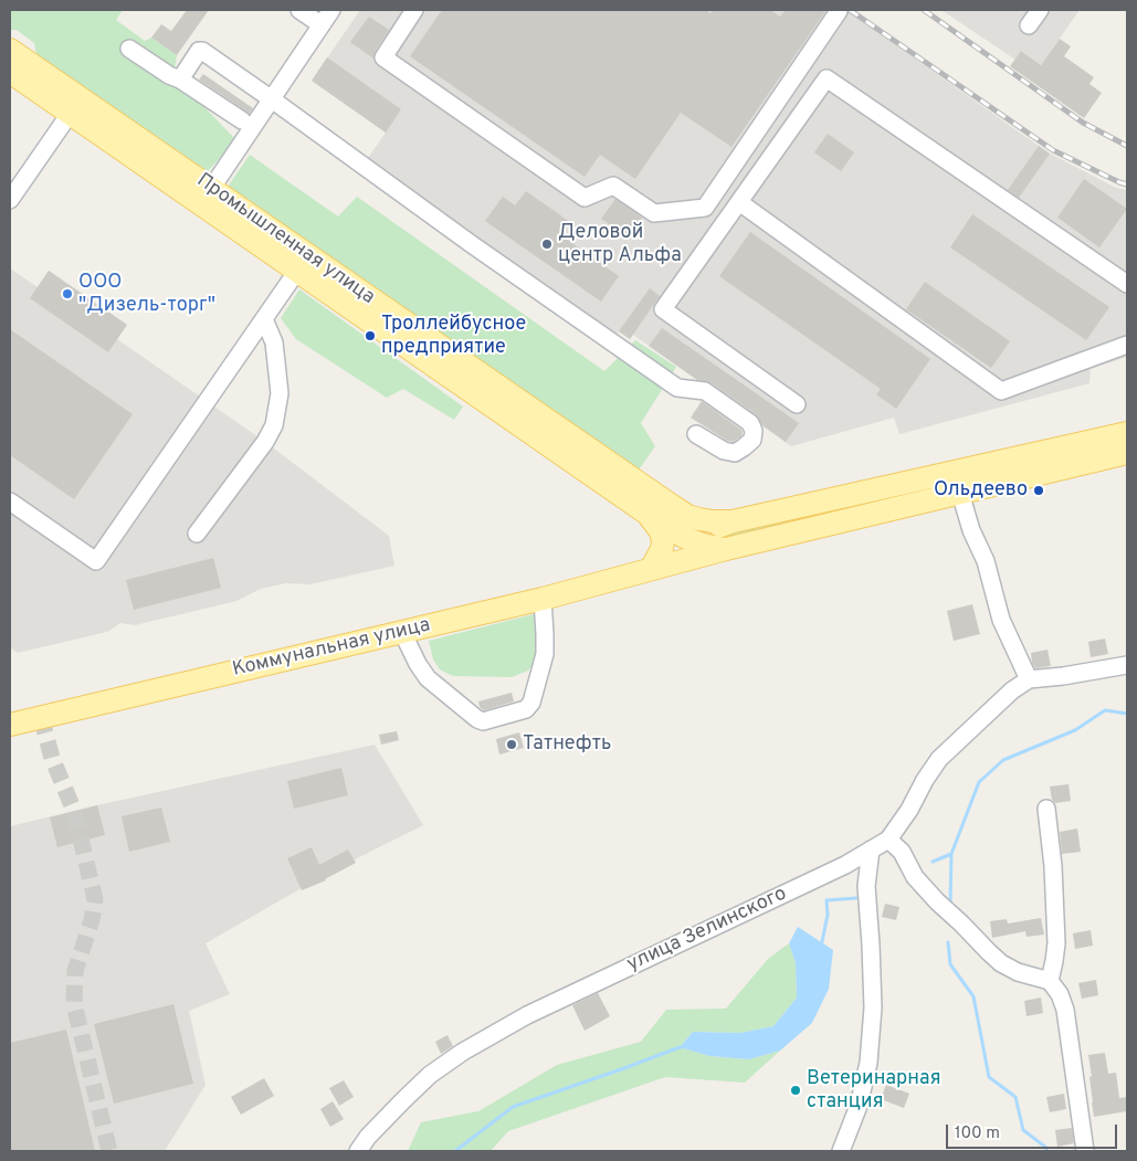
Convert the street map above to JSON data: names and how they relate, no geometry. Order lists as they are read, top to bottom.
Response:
{
  "streets": {
    "main road": ["Промышленная улица", "Коммунальная улица"],
    "street": ["улица Зелинского"]
  },
  "crossings": [
    ["Промышленная улица", "Коммунальная улица"]
  ],
  "places": [
    "Деловой центр Альфа",
    "ООО \"Дизель-торг\"",
    "Троллейбусное предприятие",
    "Ольдеево",
    "Татнефть",
    "Ветеринарная станция"
  ],
  "scale_bar": "100 m"
}
